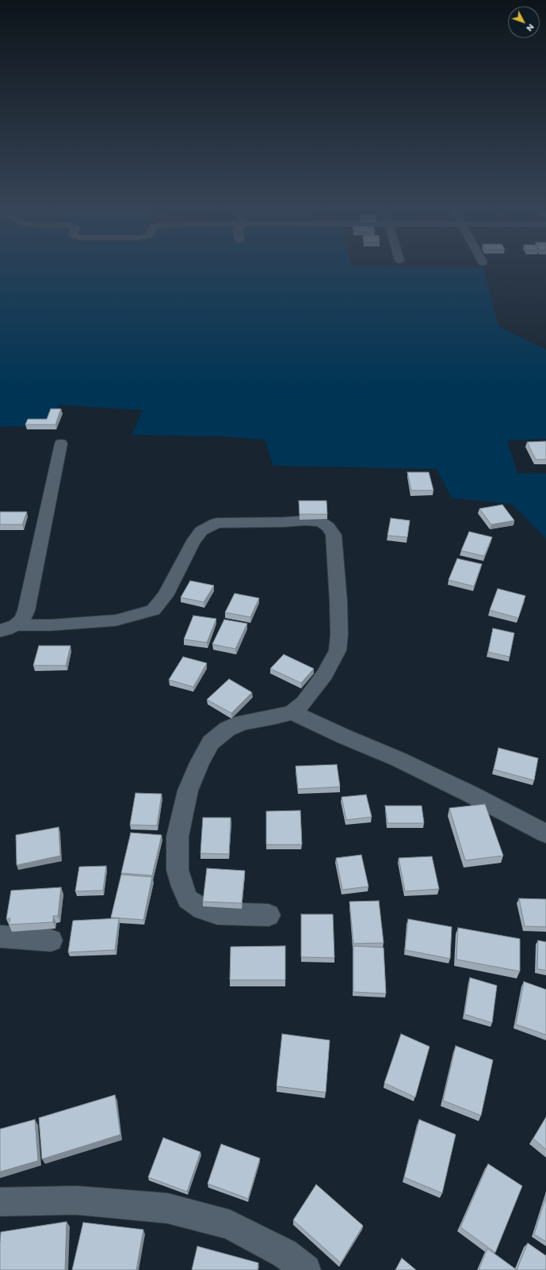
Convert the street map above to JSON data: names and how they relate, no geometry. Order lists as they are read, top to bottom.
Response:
{
  "north": "bottom right"
}
